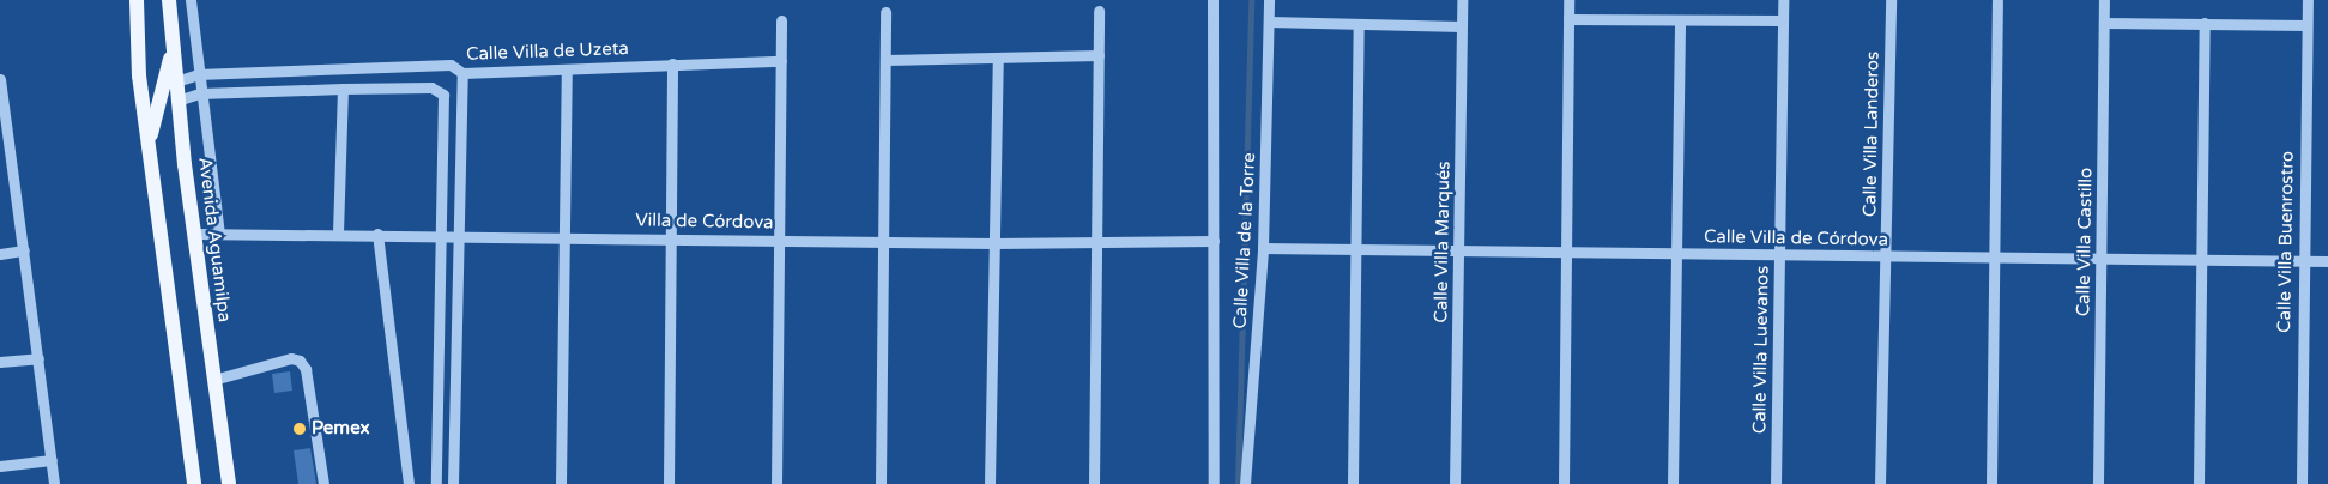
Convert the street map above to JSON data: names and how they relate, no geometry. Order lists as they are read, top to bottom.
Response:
{
  "streets": {
    "main road": ["Avenida Aguamilpa"],
    "street": [
      "Calle Villa de Uzeta",
      "Calle Villa Landeros",
      "Villa de Córdova",
      "Calle Villa de Córdova",
      "Calle Villa de la Torre",
      "Calle Villa Marqués",
      "Calle Villa Castillo",
      "Calle Villa Buenrostro",
      "Calle Villa Luevanos"
    ]
  },
  "crossings": [
    ["Calle Villa de Uzeta", "Avenida Aguamilpa"],
    ["Calle Villa Landeros", "Calle Villa de Córdova"],
    ["Villa de Córdova", "Avenida Aguamilpa"],
    ["Villa de Córdova", "Calle Villa de la Torre"],
    ["Calle Villa de Córdova", "Calle Villa de la Torre"],
    ["Calle Villa de Córdova", "Calle Villa Marqués"],
    ["Calle Villa de Córdova", "Calle Villa Castillo"],
    ["Calle Villa de Córdova", "Calle Villa Buenrostro"],
    ["Calle Villa de Córdova", "Calle Villa Luevanos"]
  ],
  "places": ["Pemex"]
}
